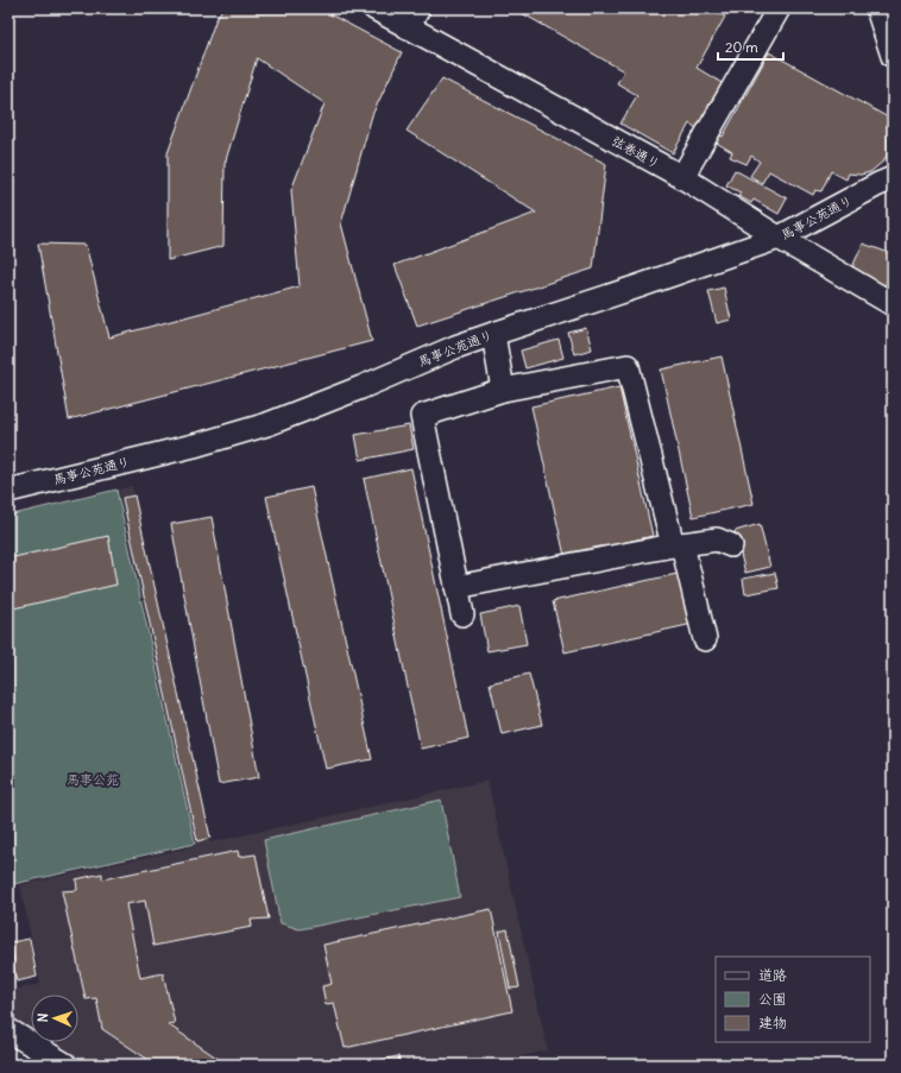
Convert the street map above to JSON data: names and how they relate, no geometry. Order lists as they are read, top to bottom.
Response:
{
  "streets": {
    "street": ["弦巻通り", "馬事公苑通り"]
  },
  "crossings": [
    ["弦巻通り", "馬事公苑通り"]
  ],
  "parks": ["馬事公苑"],
  "legend": ["道路", "公園", "建物"],
  "scale_bar": "20 m",
  "north": "left"
}
